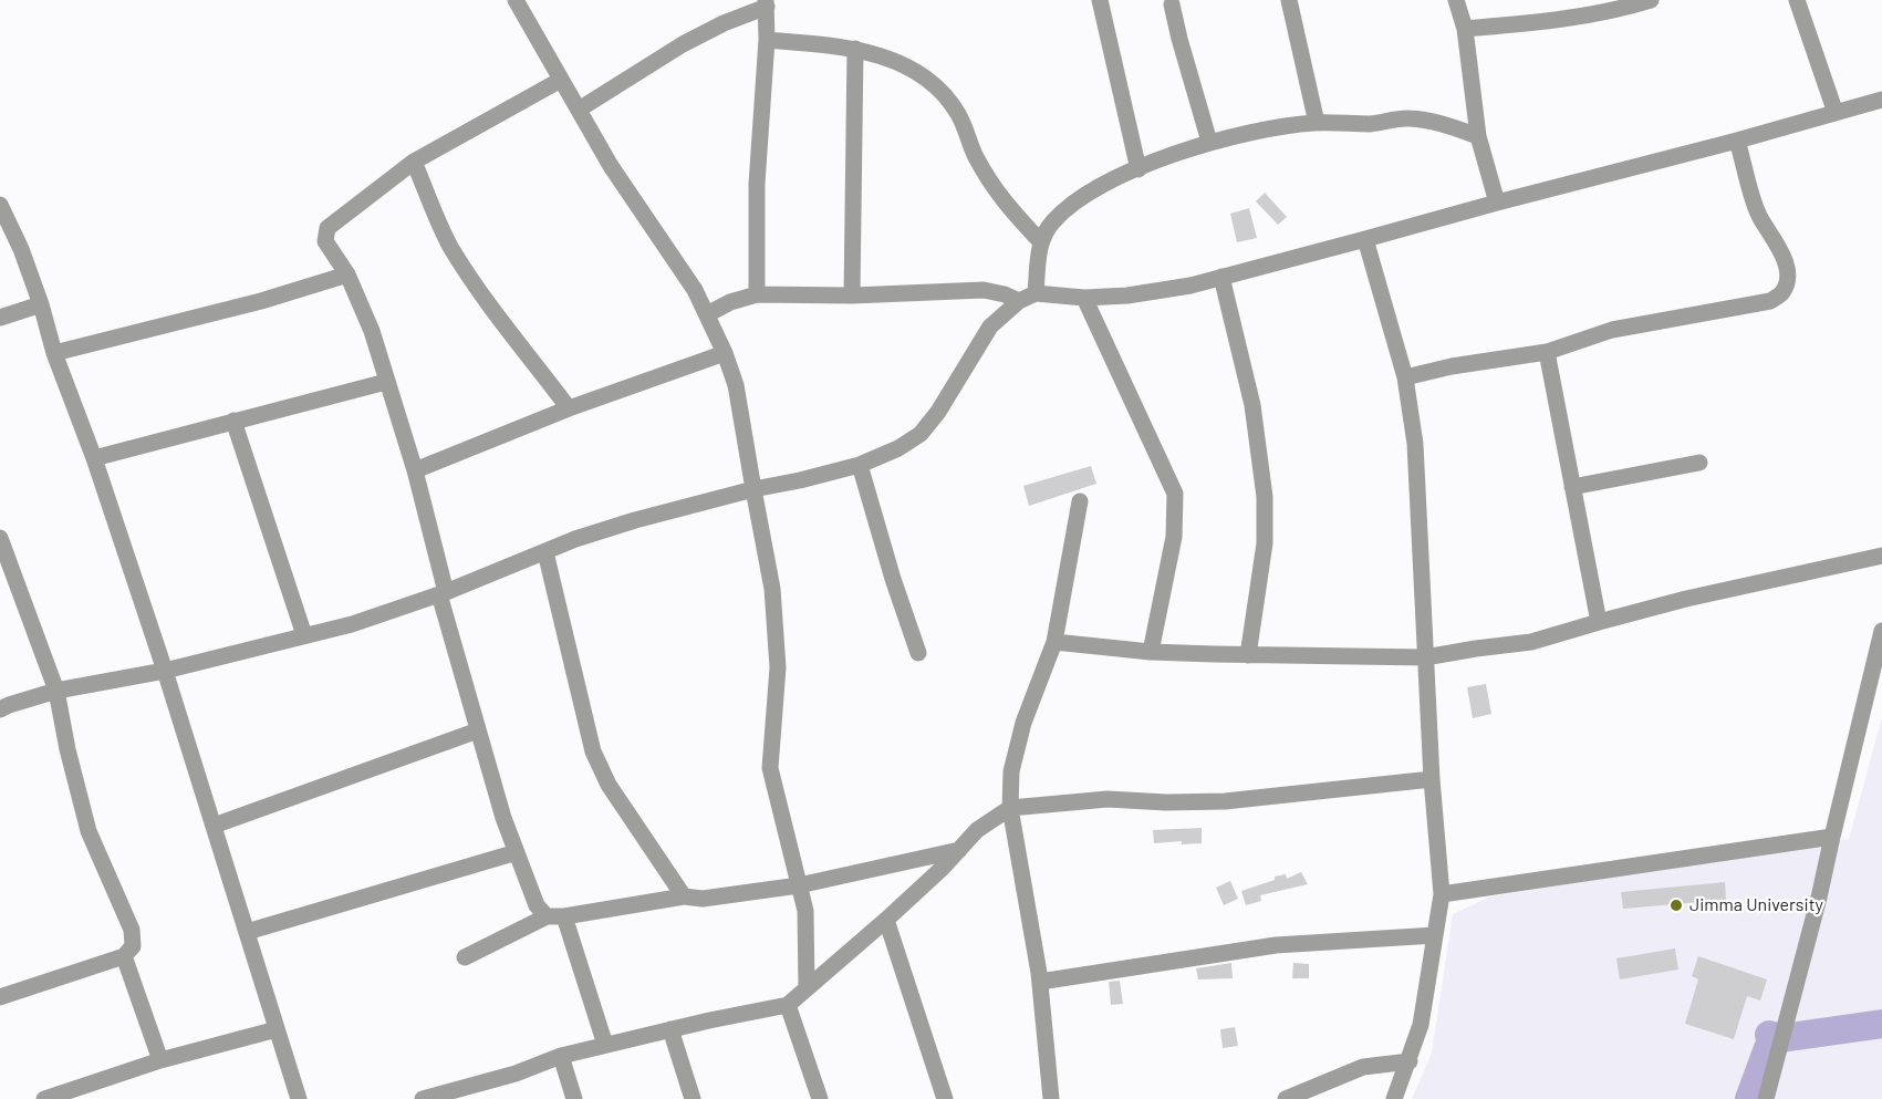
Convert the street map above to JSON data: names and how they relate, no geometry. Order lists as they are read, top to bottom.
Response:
{
  "places": ["Jimma University"]
}
